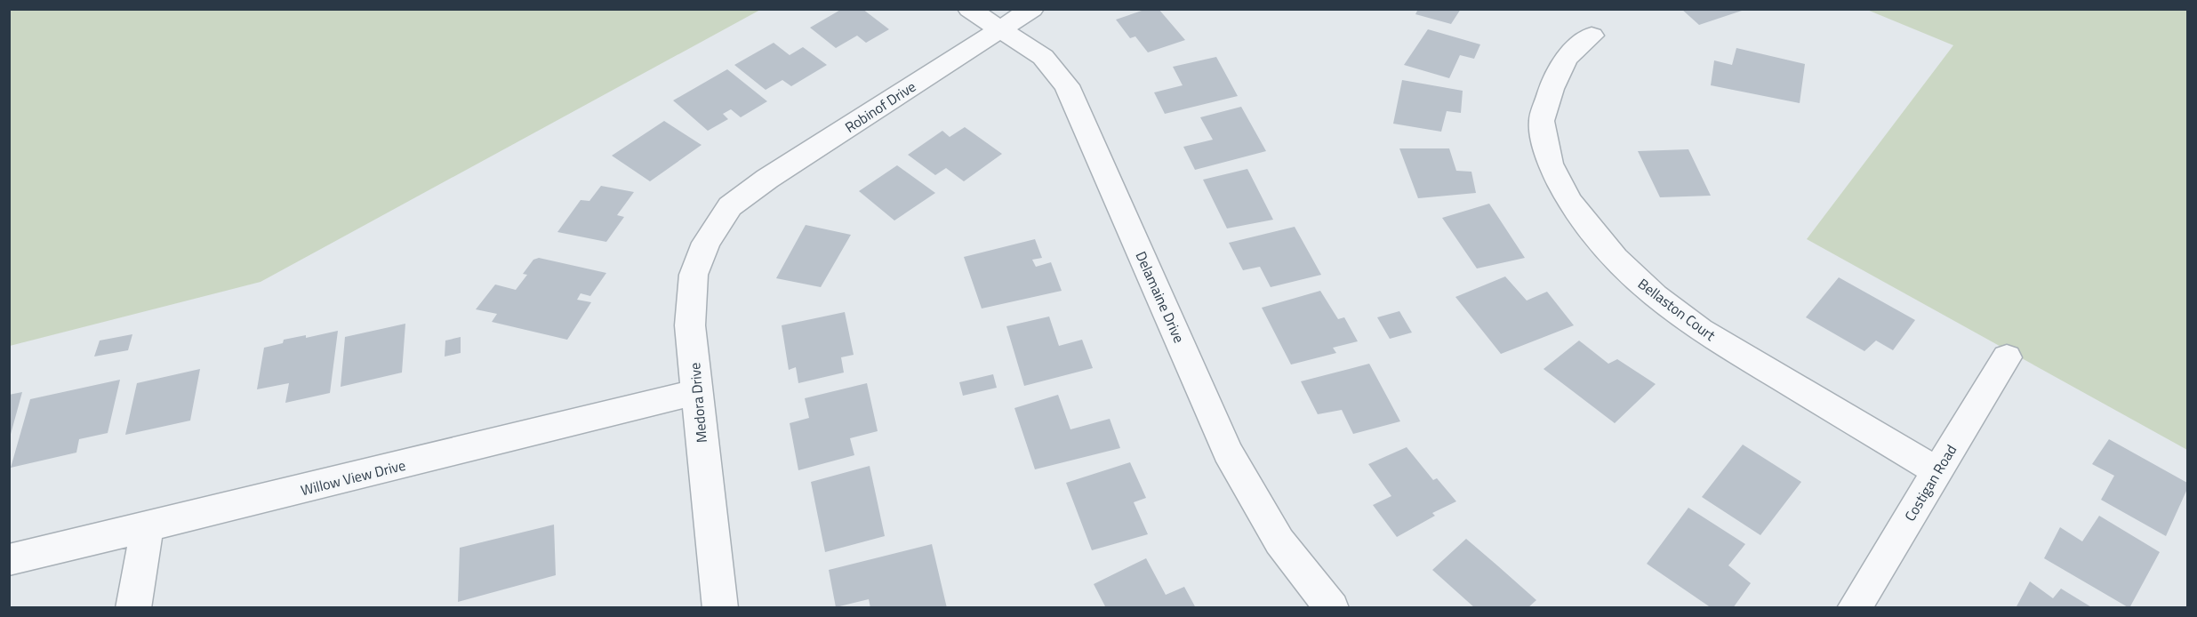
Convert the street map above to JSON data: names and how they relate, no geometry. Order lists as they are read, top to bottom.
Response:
{
  "streets": {
    "street": [
      "Robinof Drive",
      "Delamaine Drive",
      "Bellaston Court",
      "Medora Drive",
      "Willow View Drive",
      "Costigan Road"
    ]
  },
  "crossings": [
    ["Robinof Drive", "Delamaine Drive"],
    ["Robinof Drive", "Medora Drive"],
    ["Bellaston Court", "Costigan Road"],
    ["Medora Drive", "Willow View Drive"]
  ]
}
